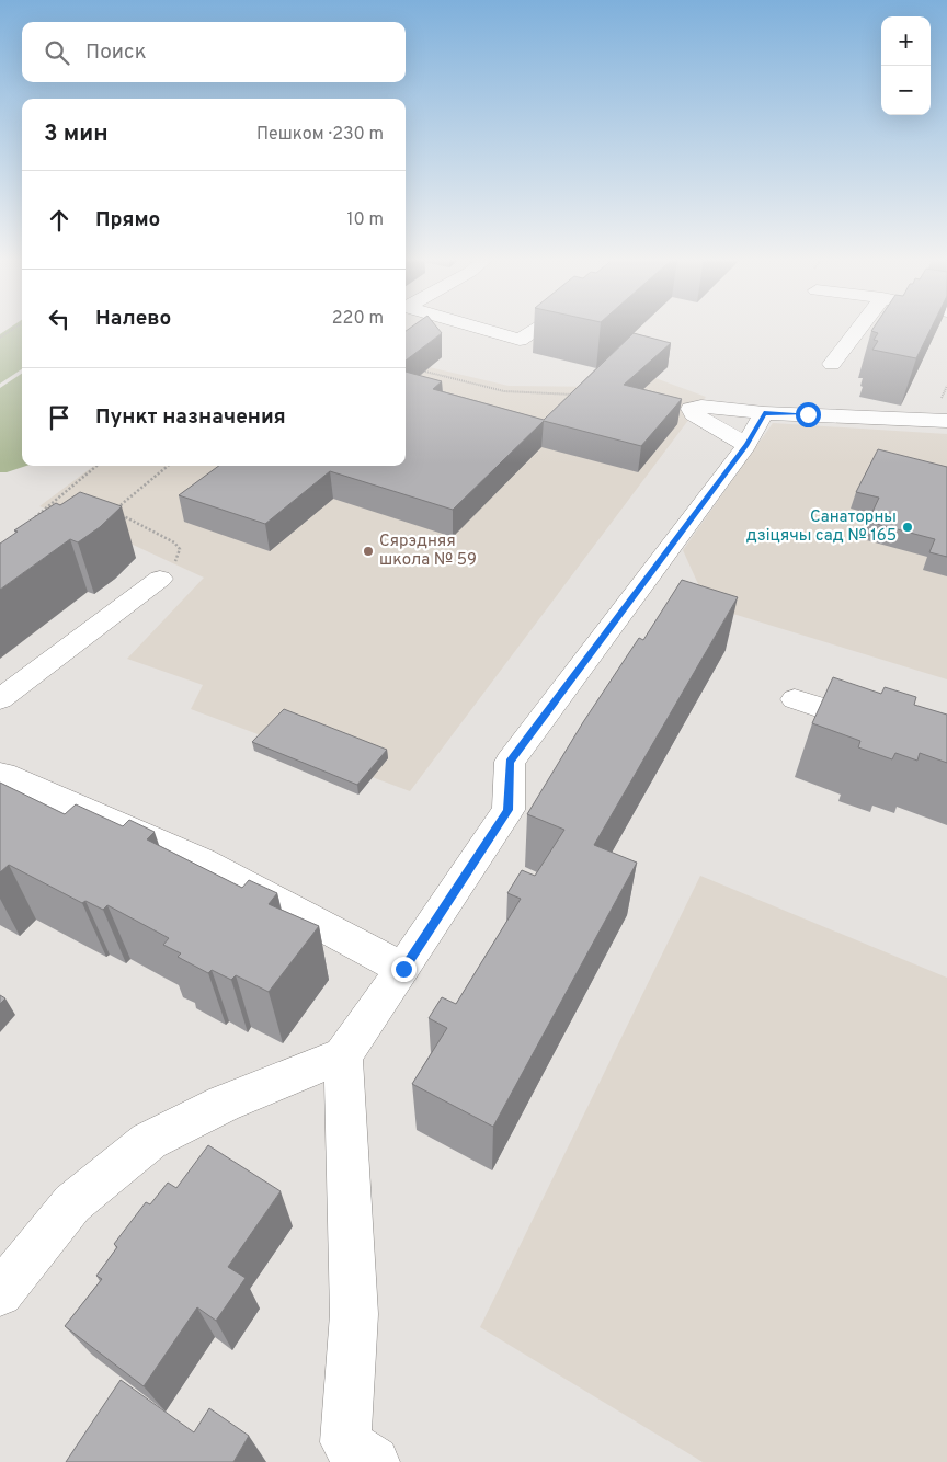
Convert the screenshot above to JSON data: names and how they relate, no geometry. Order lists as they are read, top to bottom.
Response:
{
  "places": ["Санаторны дзіцячы сад № 165", "Сярэдняя школа № 59"],
  "page": {
    "map_buttons": ["+", "−"],
    "search": "Поиск",
    "heading": ["3 мин", "Пешком · 230 m"],
    "list": [
      ["Прямо", "10 m"],
      ["Налево", "220 m"],
      "Пункт назначения"
    ]
  }
}
